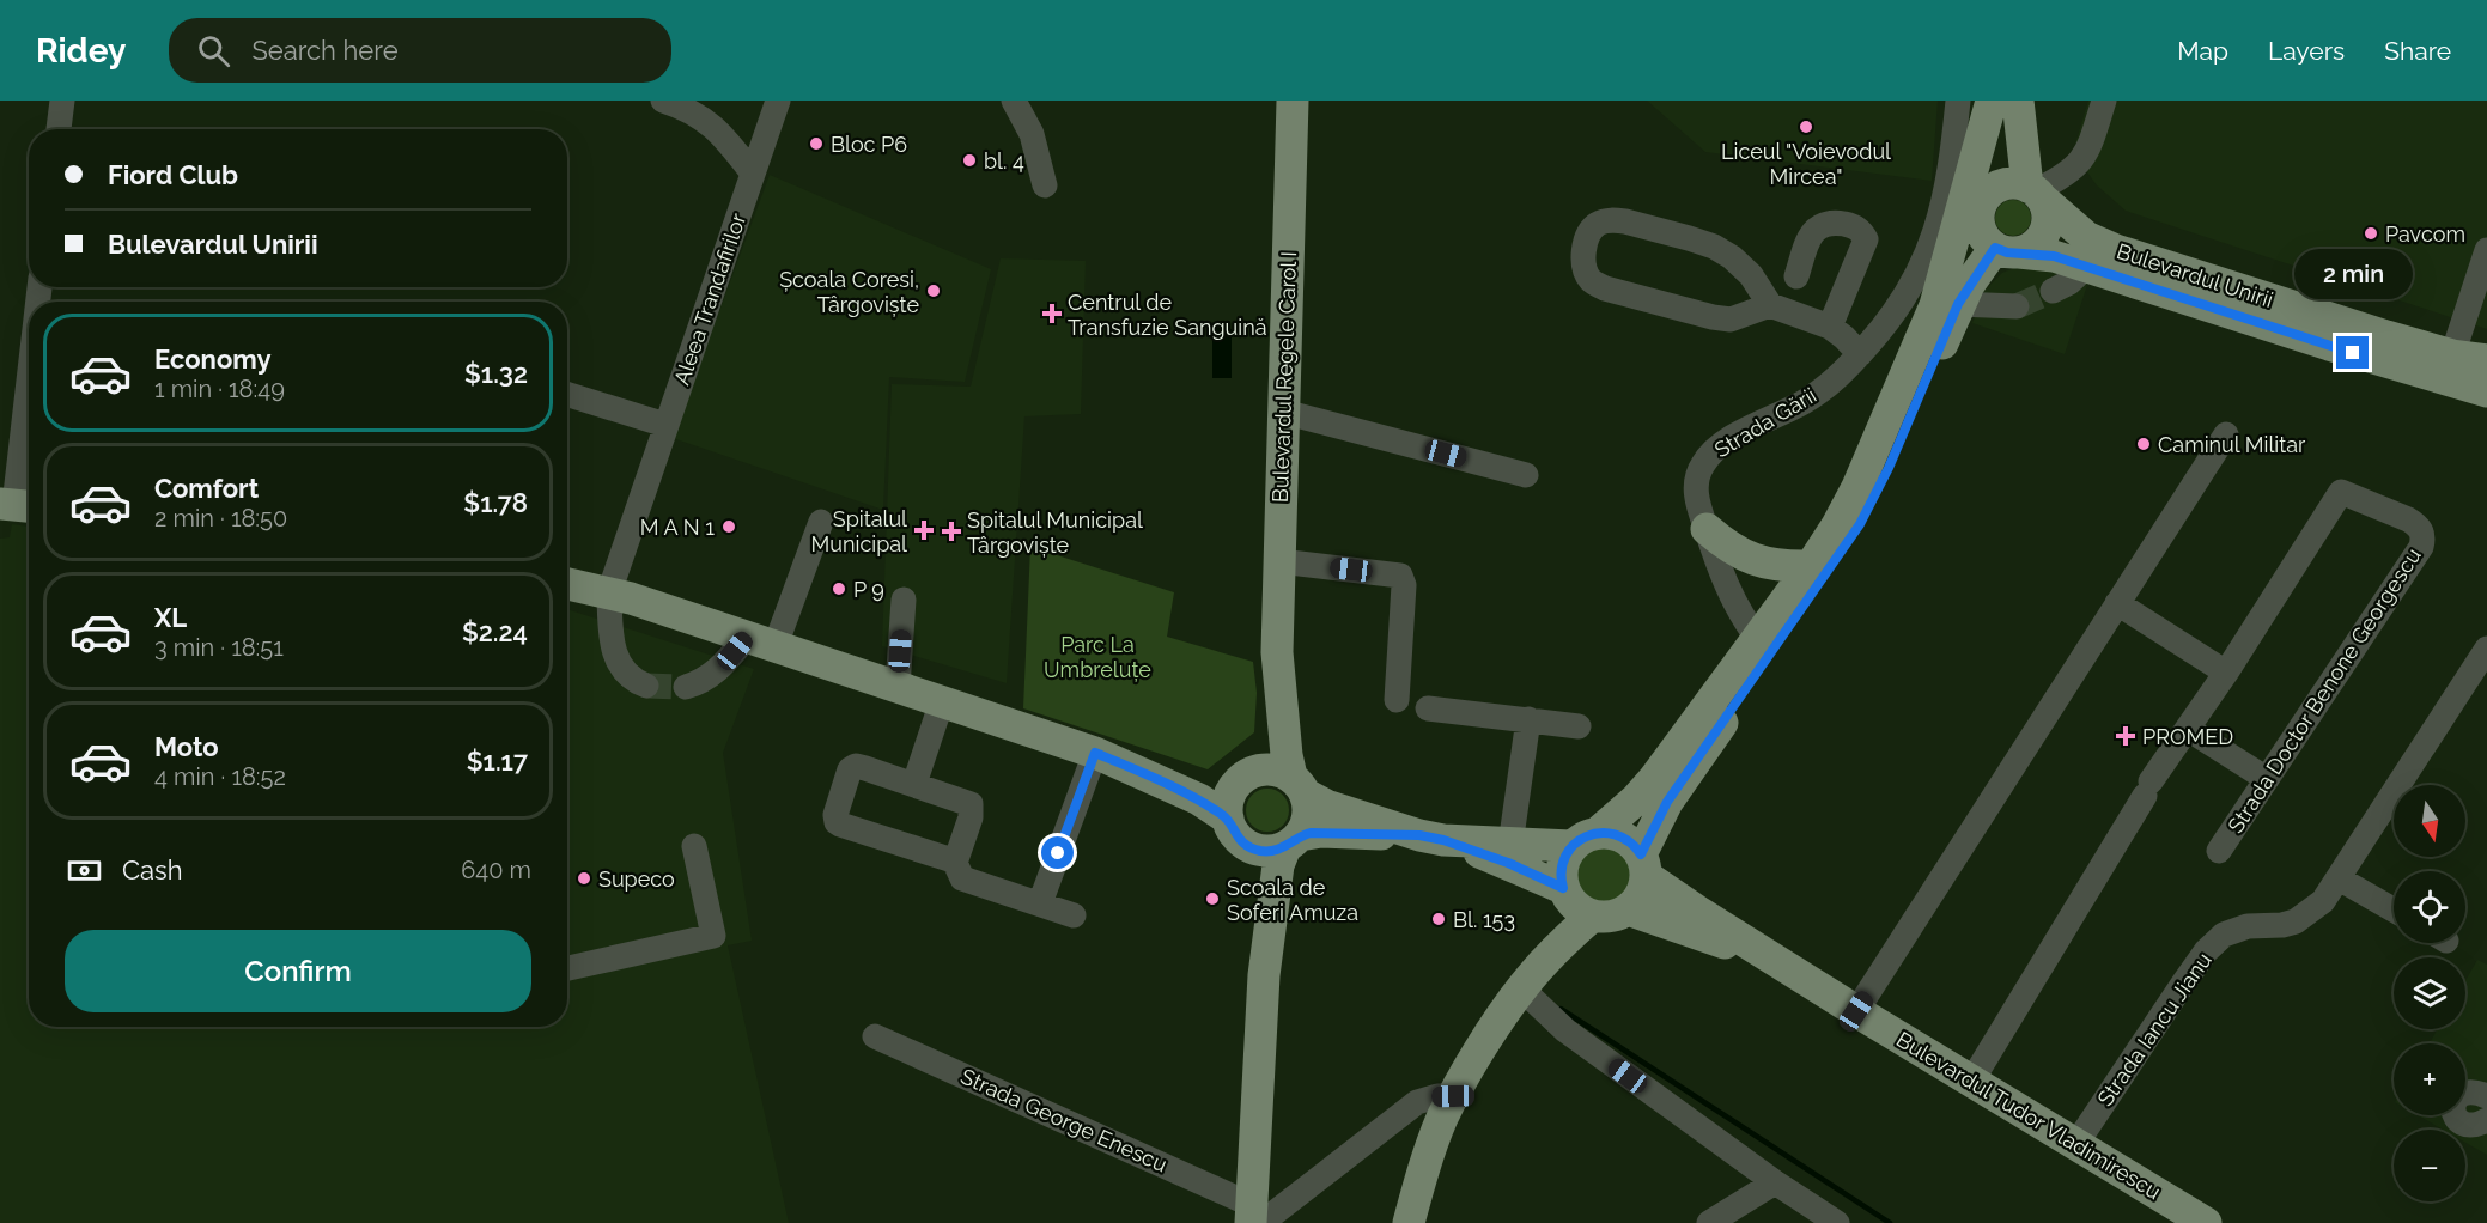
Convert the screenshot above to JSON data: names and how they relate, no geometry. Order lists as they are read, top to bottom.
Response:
{
  "streets": {
    "main road": ["Bulevardul Unirii", "Bulevardul Regele Carol I", "Bulevardul Tudor Vladimirescu"],
    "street": [
      "Aleea Trandafirilor",
      "Strada Gării",
      "Strada Doctor Benone Georgescu",
      "Strada Iancu Jianu",
      "Strada George Enescu"
    ]
  },
  "crossings": [
    ["Strada Doctor Benone Georgescu", "Bulevardul Tudor Vladimirescu"],
    ["Strada Iancu Jianu", "Bulevardul Tudor Vladimirescu"]
  ],
  "parks": ["Parc La Umbreluțe"],
  "places": {
    "other": [
      "Liceul \"Voievodul Mircea\"",
      "Bloc P6",
      "bl. 4",
      "Pavcom",
      "Școala Coresi, Târgoviște",
      "Caminul Militar",
      "M A N 1",
      "P 9",
      "Supeco",
      "Scoala de Soferi Amuza",
      "Bl. 153"
    ],
    "health": [
      "Centrul de Transfuzie Sanguină",
      "Spitalul Municipal",
      "Spitalul Municipal Târgoviște",
      "PROMED"
    ]
  },
  "north": "bottom",
  "page": {
    "header": "Ridey",
    "search": "Search here",
    "nav": ["Map", "Layers", "Share"],
    "banner": ["Fiord Club", "Bulevardul Unirii"],
    "bubble": "2 min",
    "list": [
      {
        "name": "Economy",
        "note": "1 min · 18:49",
        "value": "$1.32"
      },
      {
        "name": "Comfort",
        "note": "2 min · 18:50",
        "value": "$1.78"
      },
      {
        "name": "XL",
        "note": "3 min · 18:51",
        "value": "$2.24"
      },
      {
        "name": "Moto",
        "note": "4 min · 18:52",
        "value": "$1.17"
      }
    ],
    "map_buttons": ["+", "−"],
    "pay": ["Cash", "640 m"],
    "buttons": "Confirm"
  }
}
